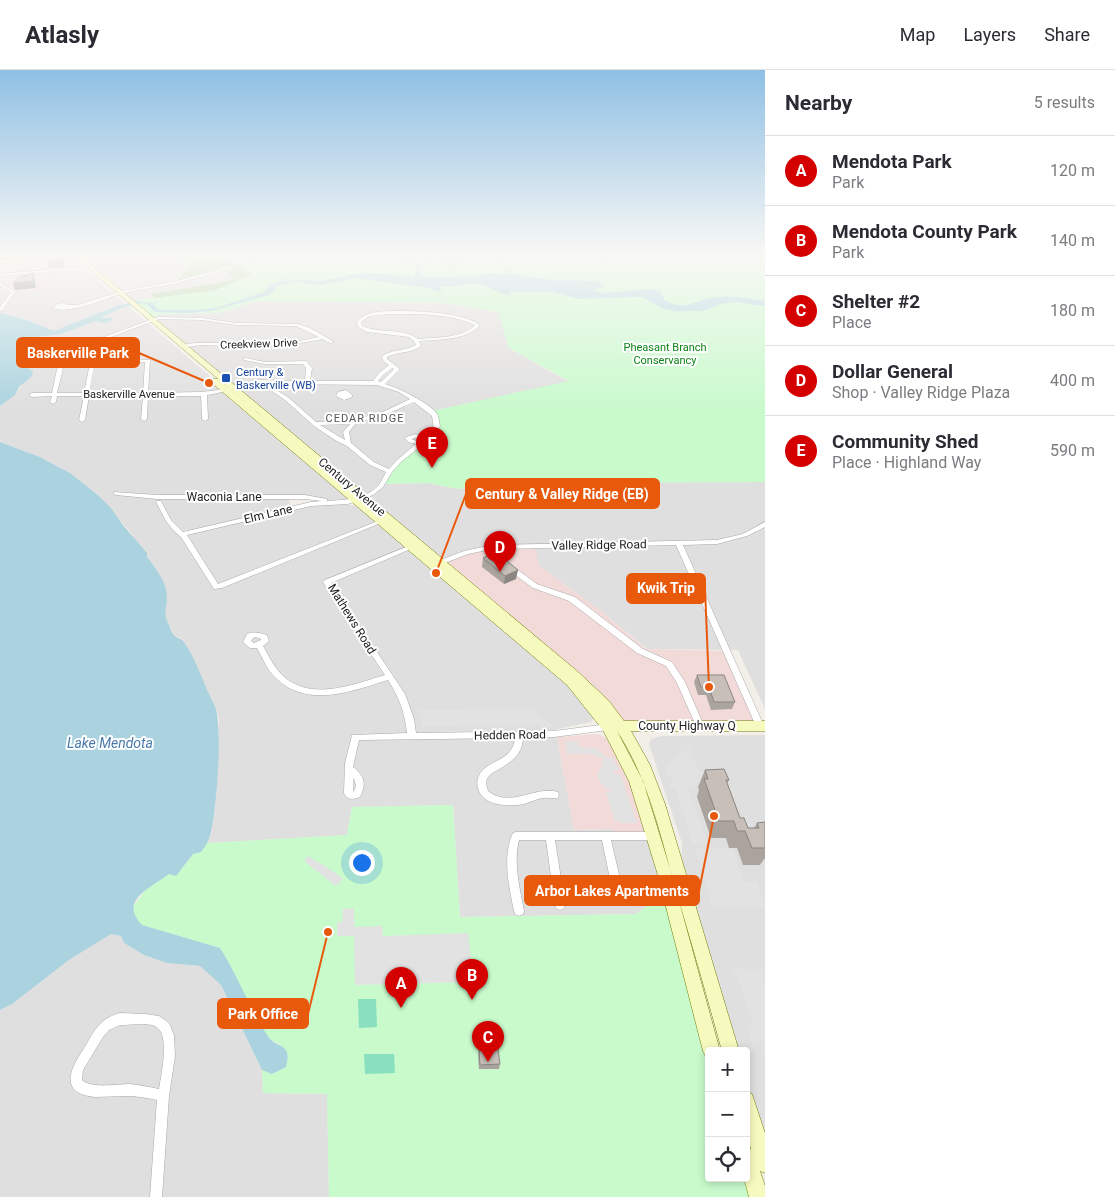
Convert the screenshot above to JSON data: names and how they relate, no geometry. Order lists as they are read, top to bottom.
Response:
{
  "streets": {
    "main road": ["Century Avenue", "County Highway Q"],
    "street": [
      "Creekview Drive",
      "Baskerville Avenue",
      "Waconia Lane",
      "Elm Lane",
      "Valley Ridge Road",
      "Mathews Road",
      "Hedden Road"
    ]
  },
  "crossings": [
    ["Creekview Drive", "Century Avenue"],
    ["Baskerville Avenue", "Century Avenue"],
    ["Century Avenue", "Elm Lane"],
    ["Century Avenue", "Valley Ridge Road"],
    ["Century Avenue", "Mathews Road"],
    ["Century Avenue", "County Highway Q"],
    ["Century Avenue", "Hedden Road"],
    ["Waconia Lane", "Elm Lane"],
    ["Mathews Road", "Hedden Road"],
    ["County Highway Q", "Hedden Road"]
  ],
  "districts": ["CEDAR RIDGE"],
  "water": ["Lake Mendota"],
  "parks": ["Pheasant Branch Conservancy"],
  "places": {
    "transit": ["Century & Baskerville (WB)"],
    "other": [
      "Baskerville Park",
      "Century & Valley Ridge (EB)",
      "Kwik Trip",
      "Arbor Lakes Apartments",
      "Park Office"
    ]
  },
  "page": {
    "header": "Atlasly",
    "nav": ["Map", "Layers", "Share"],
    "heading": ["Nearby", "5 results"],
    "list": [
      {
        "mark": "A",
        "name": "Mendota Park",
        "note": "Park",
        "value": "120 m"
      },
      {
        "mark": "B",
        "name": "Mendota County Park",
        "note": "Park",
        "value": "140 m"
      },
      {
        "mark": "C",
        "name": "Shelter #2",
        "note": "Place",
        "value": "180 m"
      },
      {
        "mark": "D",
        "name": "Dollar General",
        "note": "Shop · Valley Ridge Plaza",
        "value": "400 m"
      },
      {
        "mark": "E",
        "name": "Community Shed",
        "note": "Place · Highland Way",
        "value": "590 m"
      }
    ],
    "pins": [
      "E",
      "D",
      "B",
      "A",
      "C"
    ],
    "map_buttons": ["+", "−"]
  }
}
